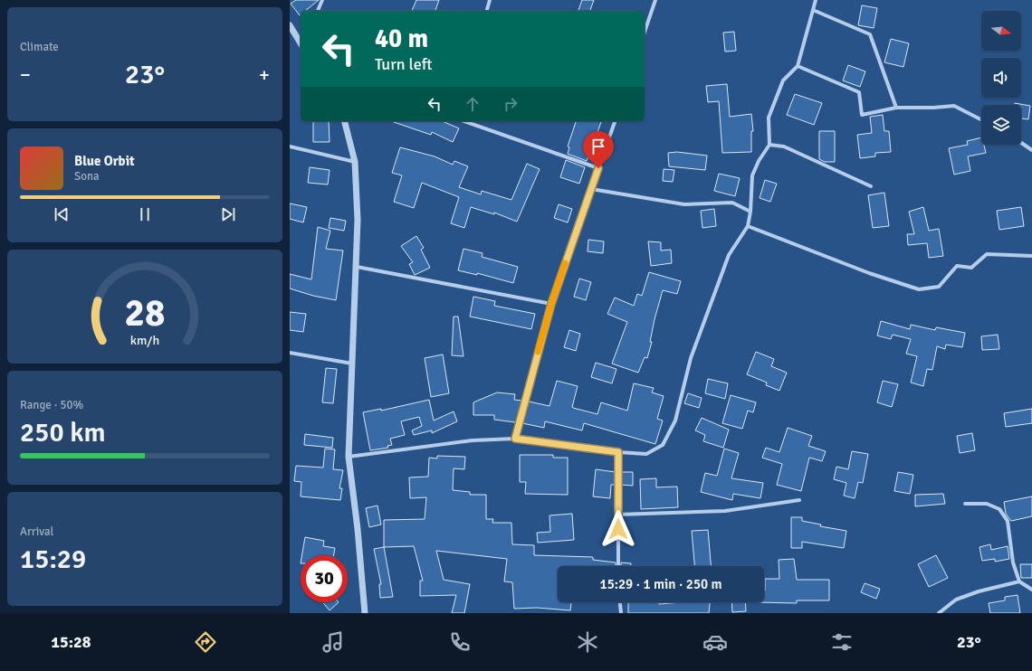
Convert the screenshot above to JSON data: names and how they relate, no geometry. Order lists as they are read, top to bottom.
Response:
{
  "north": "right",
  "page": {
    "tile": [
      "Climate",
      ["Range · 50%", "250 km"],
      ["Arrival", "15:29"]
    ],
    "turn": ["40 m", "Turn left"],
    "heat": ["−", "23°", "+"],
    "song": ["Blue Orbit", "Sona"],
    "limit": "30",
    "trip": "15:29 · 1 min · 250 m",
    "tabs": ["15:28", "23°"],
    "gauge": ["28", "km/h"]
  }
}
